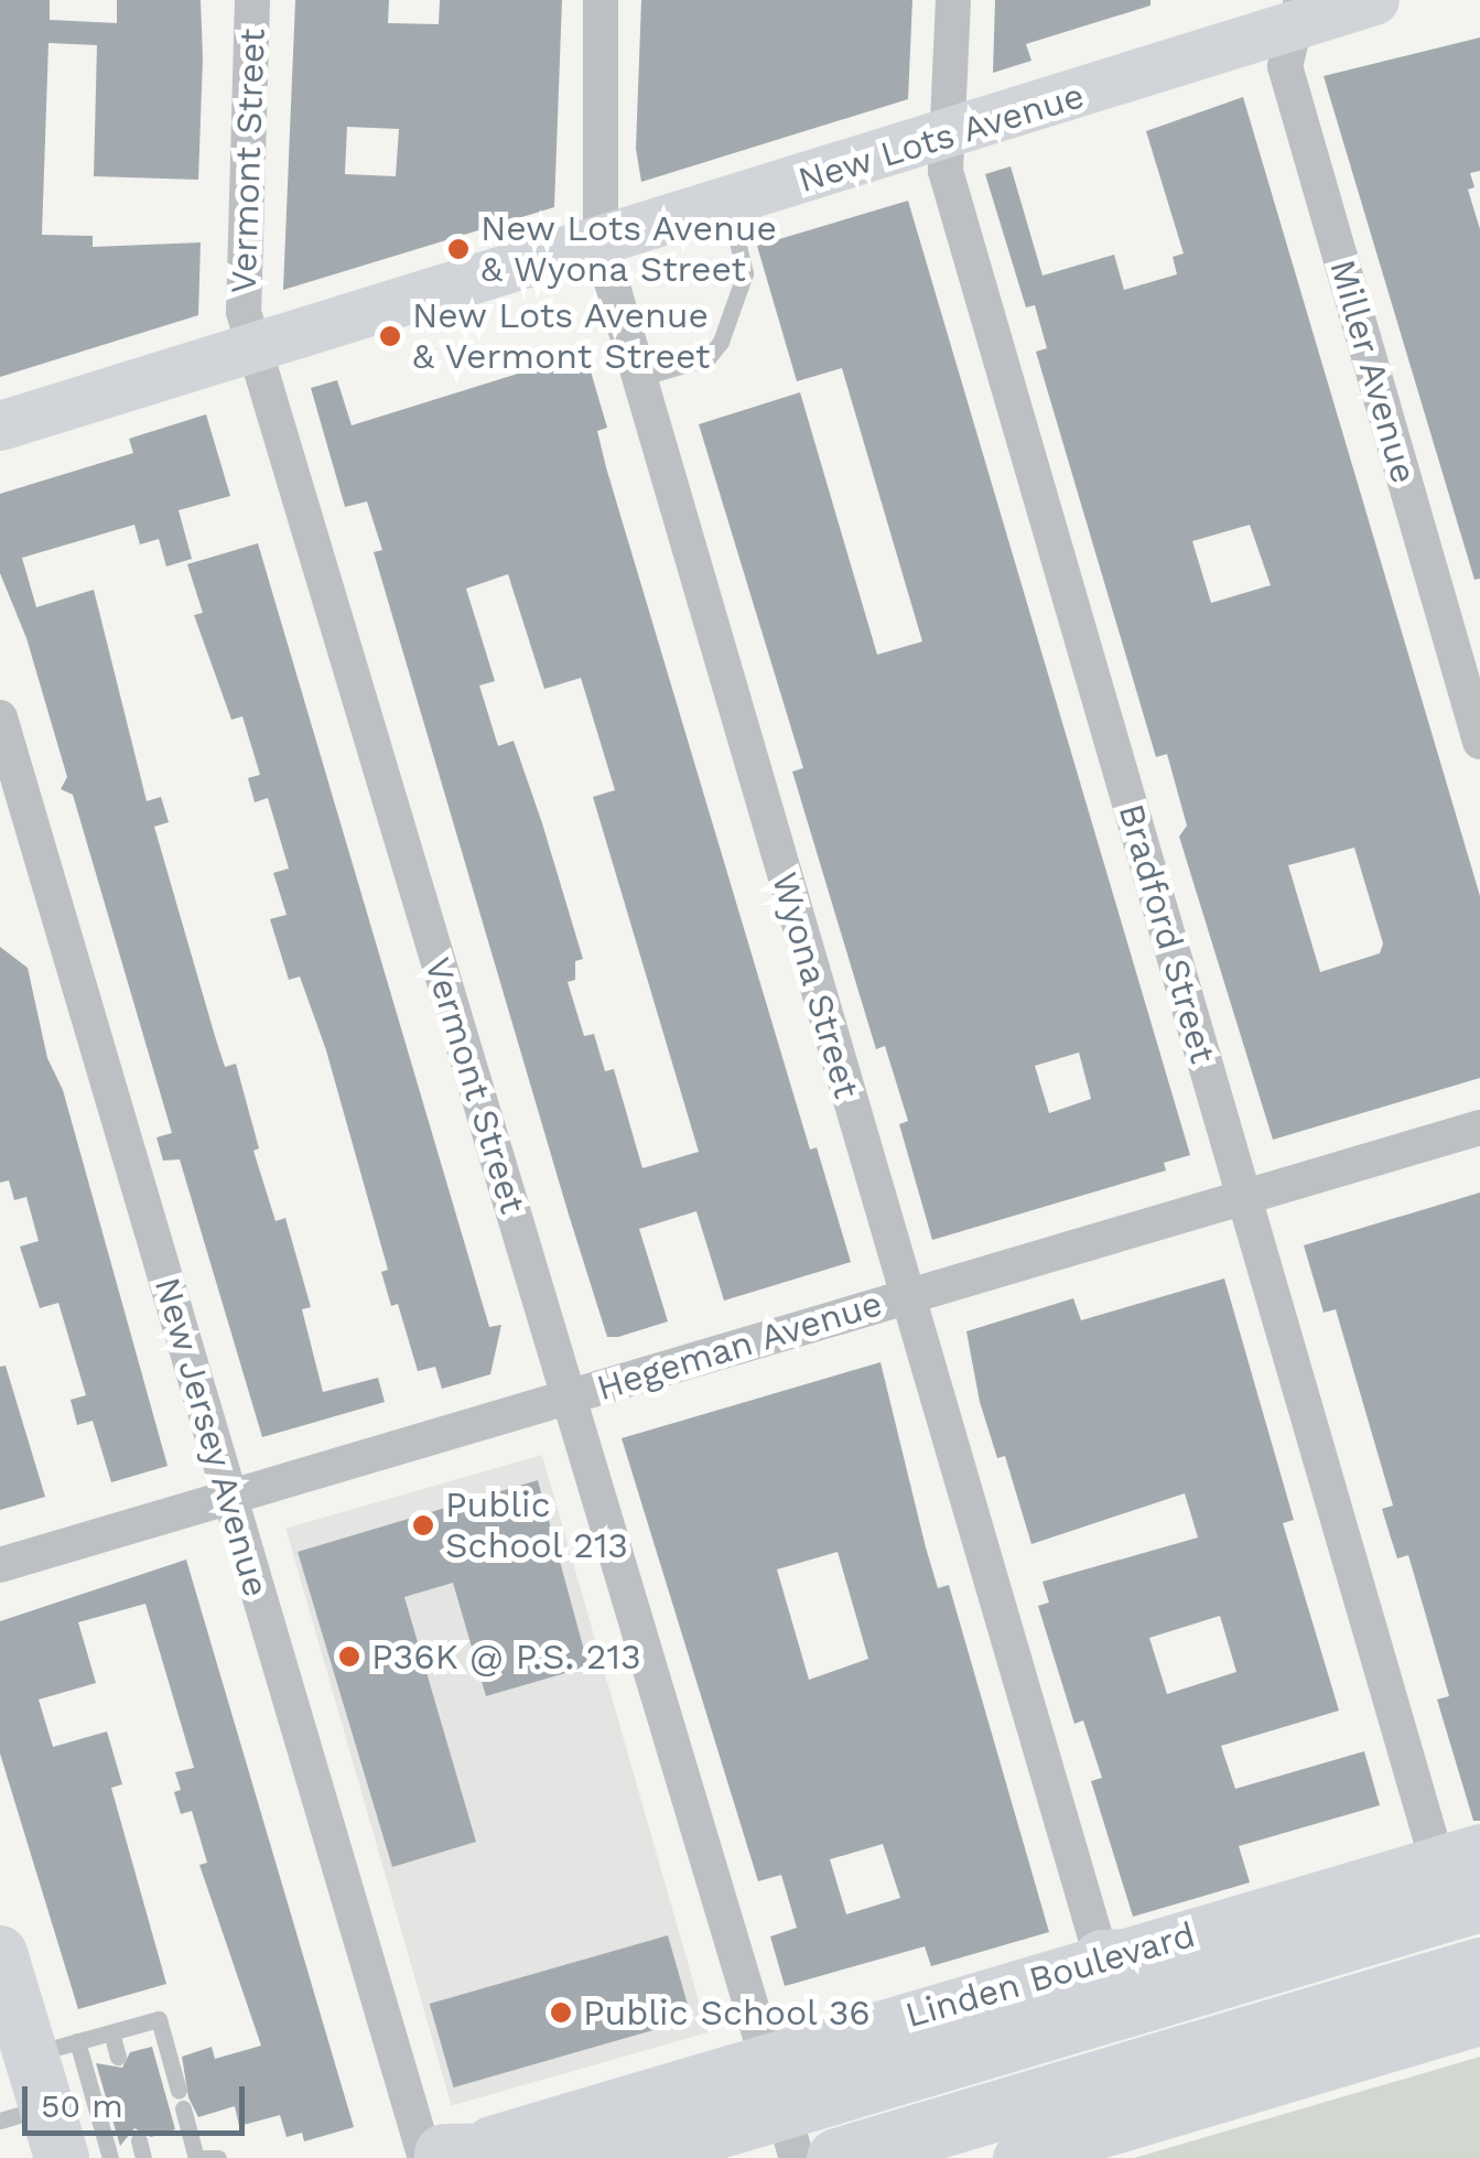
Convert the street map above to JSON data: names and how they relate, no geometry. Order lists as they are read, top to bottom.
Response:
{
  "streets": {
    "highway": ["Linden Boulevard"],
    "street": [
      "New Lots Avenue",
      "Vermont Street",
      "Miller Avenue",
      "Bradford Street",
      "Wyona Street",
      "Hegeman Avenue",
      "New Jersey Avenue"
    ]
  },
  "crossings": [
    ["New Lots Avenue", "Vermont Street"],
    ["New Lots Avenue", "Miller Avenue"],
    ["New Lots Avenue", "Bradford Street"],
    ["New Lots Avenue", "Wyona Street"],
    ["Vermont Street", "Hegeman Avenue"],
    ["Vermont Street", "Linden Boulevard"],
    ["Bradford Street", "Hegeman Avenue"],
    ["Bradford Street", "Linden Boulevard"],
    ["Wyona Street", "Hegeman Avenue"],
    ["Wyona Street", "Linden Boulevard"],
    ["Hegeman Avenue", "New Jersey Avenue"],
    ["New Jersey Avenue", "Linden Boulevard"]
  ],
  "places": [
    "New Lots Avenue & Wyona Street",
    "New Lots Avenue & Vermont Street",
    "Public School 213",
    "P36K @ P.S. 213",
    "Public School 36"
  ],
  "scale_bar": "50 m"
}
